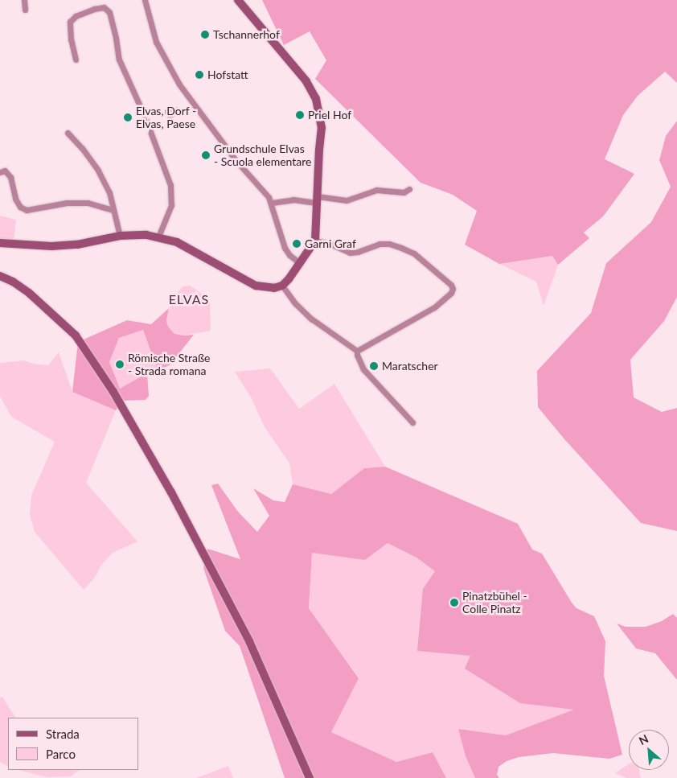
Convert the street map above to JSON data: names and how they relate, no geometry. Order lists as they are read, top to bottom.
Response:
{
  "districts": ["ELVAS"],
  "places": [
    "Tschannerhof",
    "Hofstatt",
    "Priel Hof",
    "Elvas, Dorf - Elvas, Paese",
    "Grundschule Elvas - Scuola elementare",
    "Garni Graf",
    "Römische Straße - Strada romana",
    "Maratscher",
    "Pinatzbühel - Colle Pinatz"
  ],
  "legend": ["Strada", "Parco"],
  "north": "top left"
}
